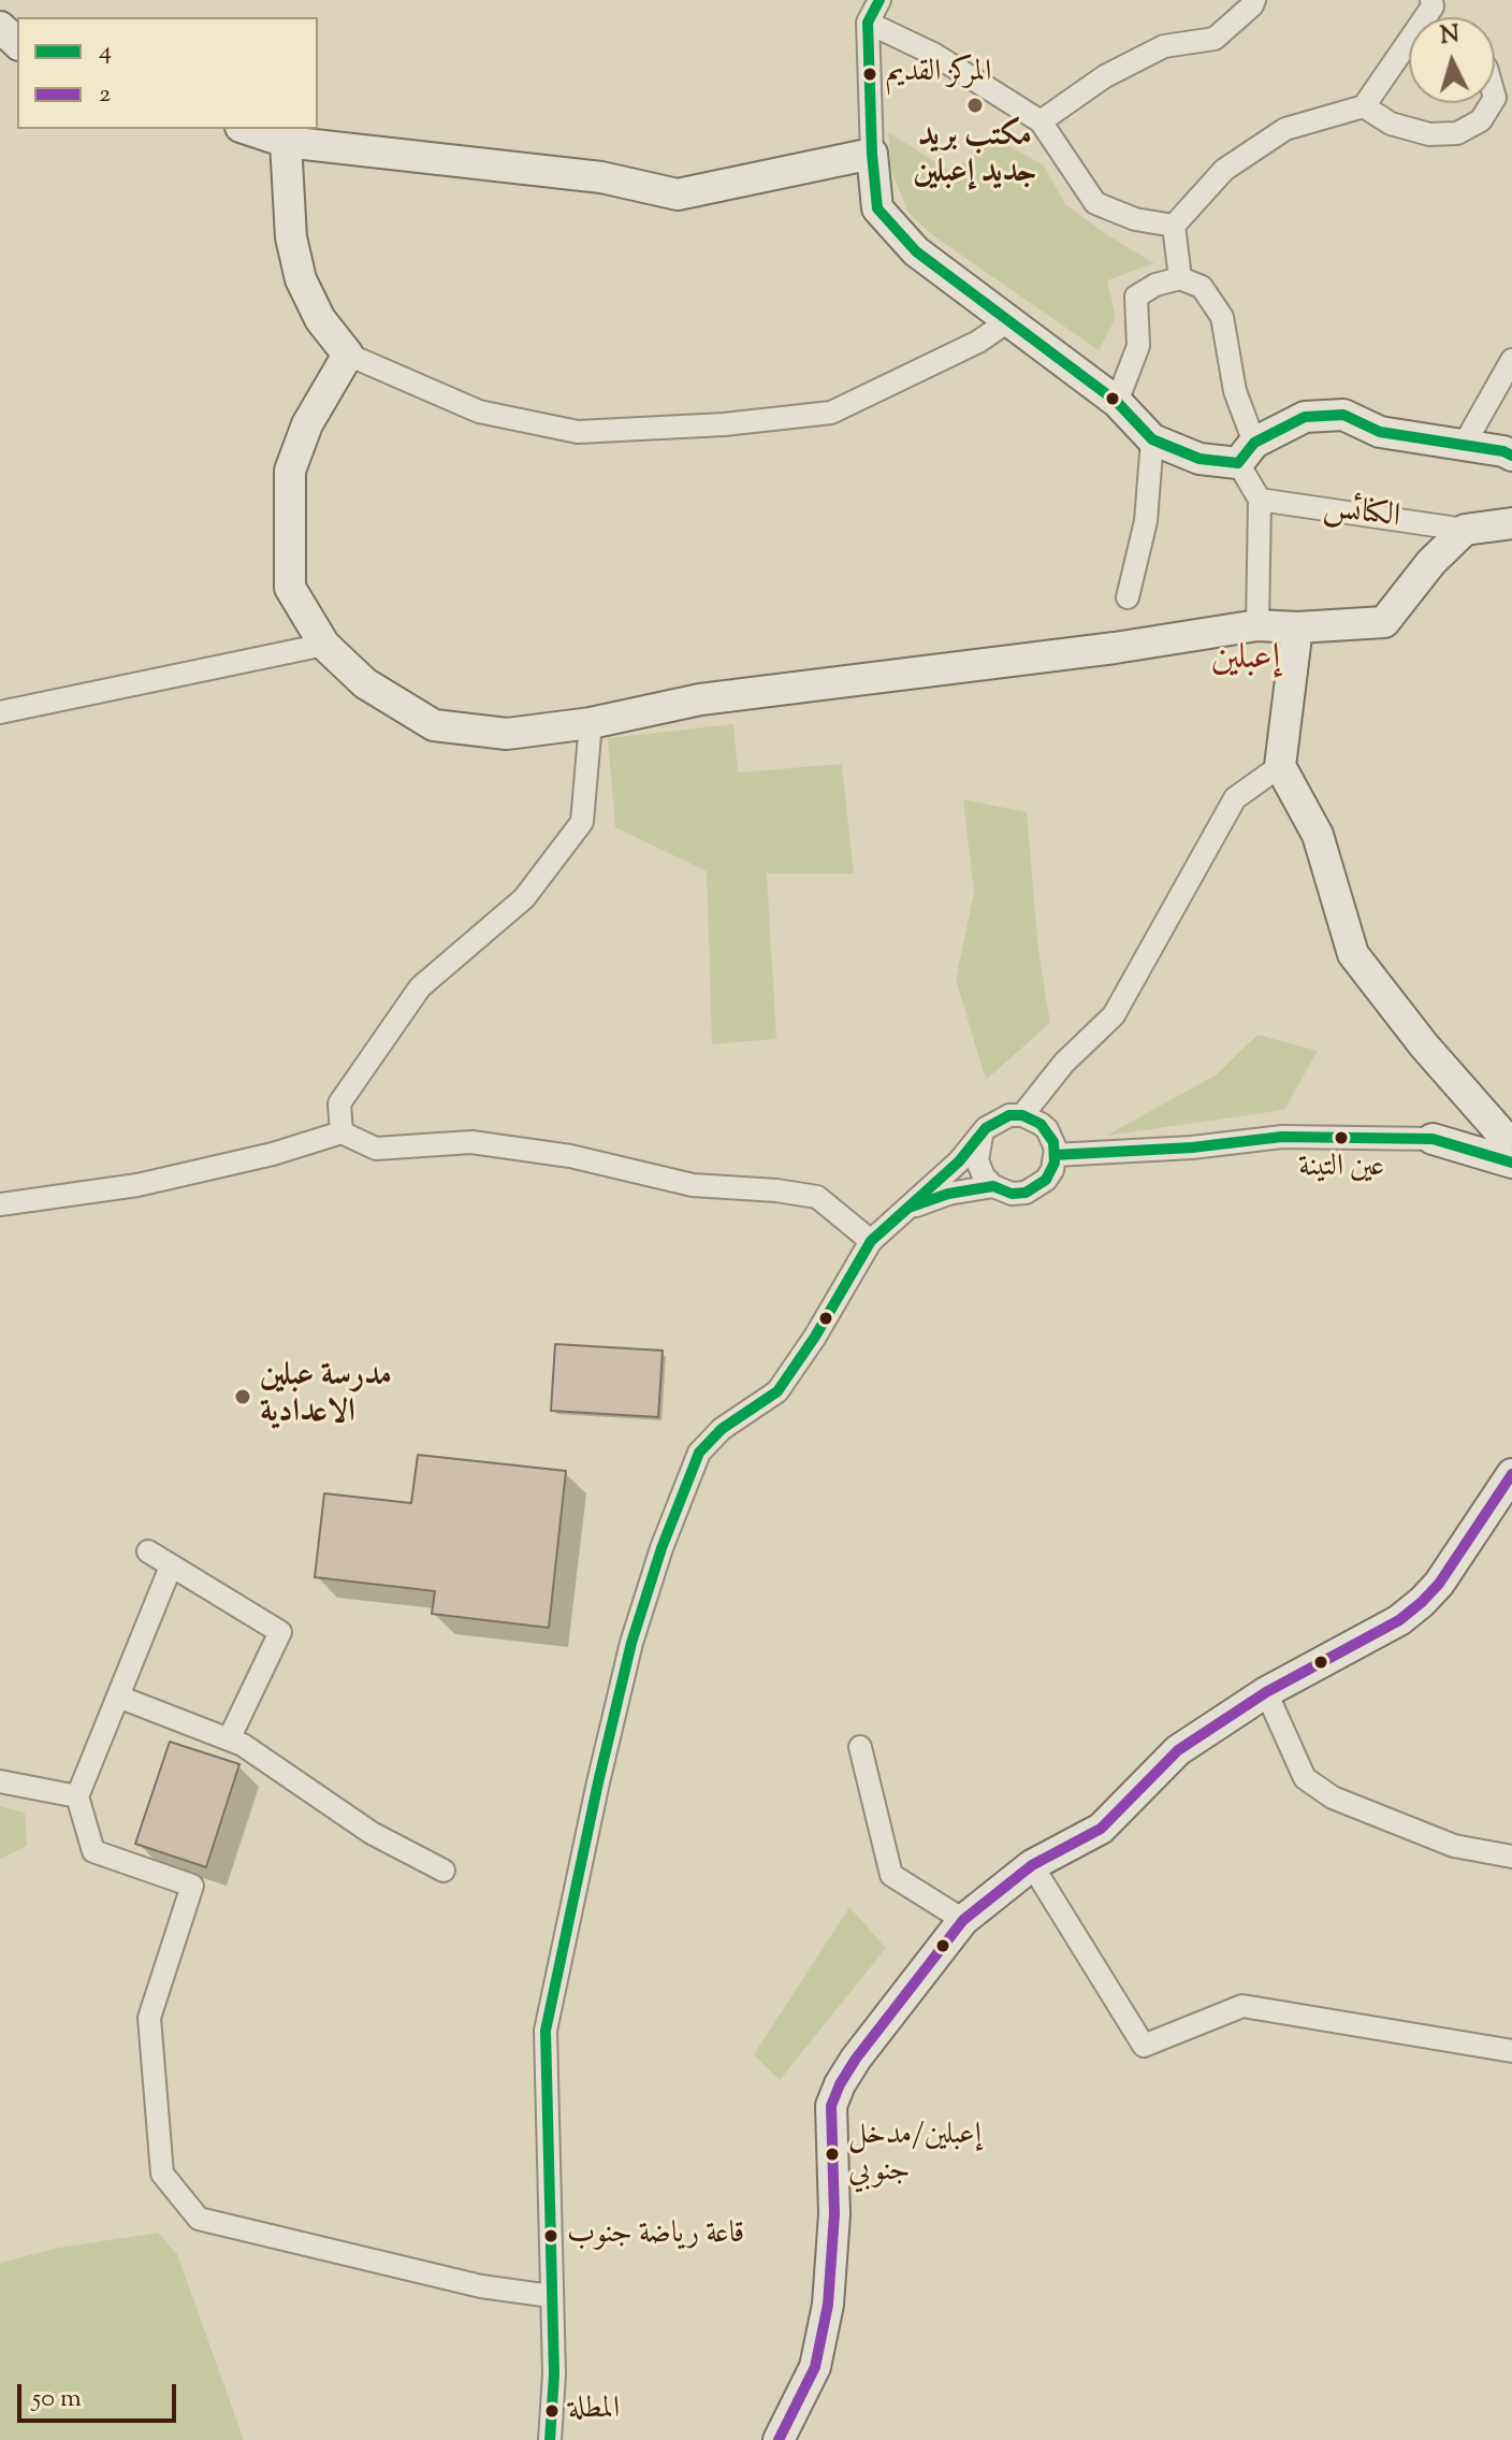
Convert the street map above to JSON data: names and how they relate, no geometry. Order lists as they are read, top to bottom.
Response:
{
  "streets": {
    "street": ["الكنائس"]
  },
  "districts": ["إعبلين"],
  "places": [
    "المركز القديم",
    "مكتب بريد جديد إعبلين",
    "عين التينة",
    "مدرسة عبلين الاعدادية",
    "إعبلين/مدخل جنوبي",
    "قاعة رياضة جنوب",
    "المطلة"
  ],
  "lines": ["transit line 4", "transit line 2"],
  "legend": ["4", "2"],
  "scale_bar": "50 m",
  "north": "top"
}
